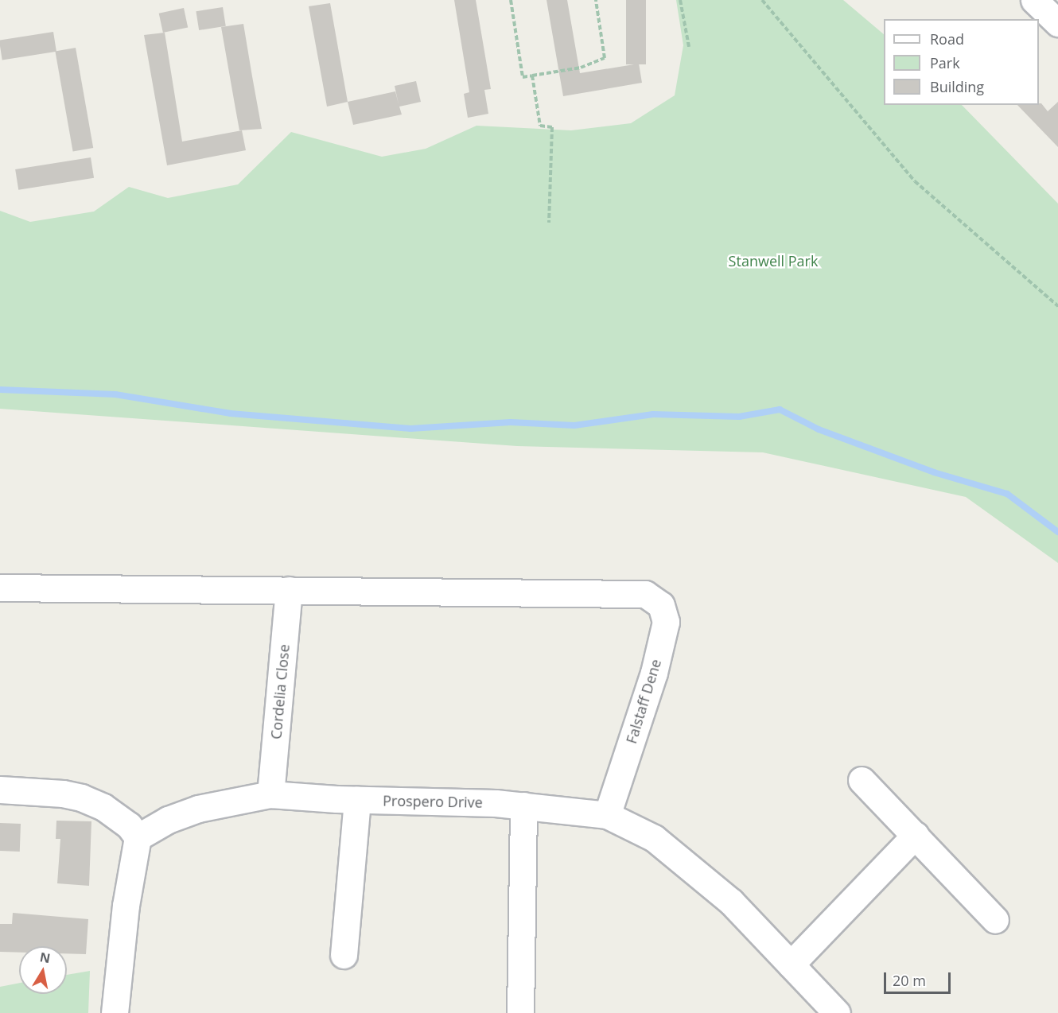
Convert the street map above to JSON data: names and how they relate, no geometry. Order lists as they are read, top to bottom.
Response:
{
  "streets": {
    "street": ["Cordelia Close", "Falstaff Dene", "Prospero Drive"]
  },
  "crossings": [
    ["Cordelia Close", "Falstaff Dene"],
    ["Cordelia Close", "Prospero Drive"],
    ["Falstaff Dene", "Prospero Drive"]
  ],
  "parks": ["Stanwell Park"],
  "legend": ["Road", "Park", "Building"],
  "scale_bar": "20 m",
  "north": "top"
}
